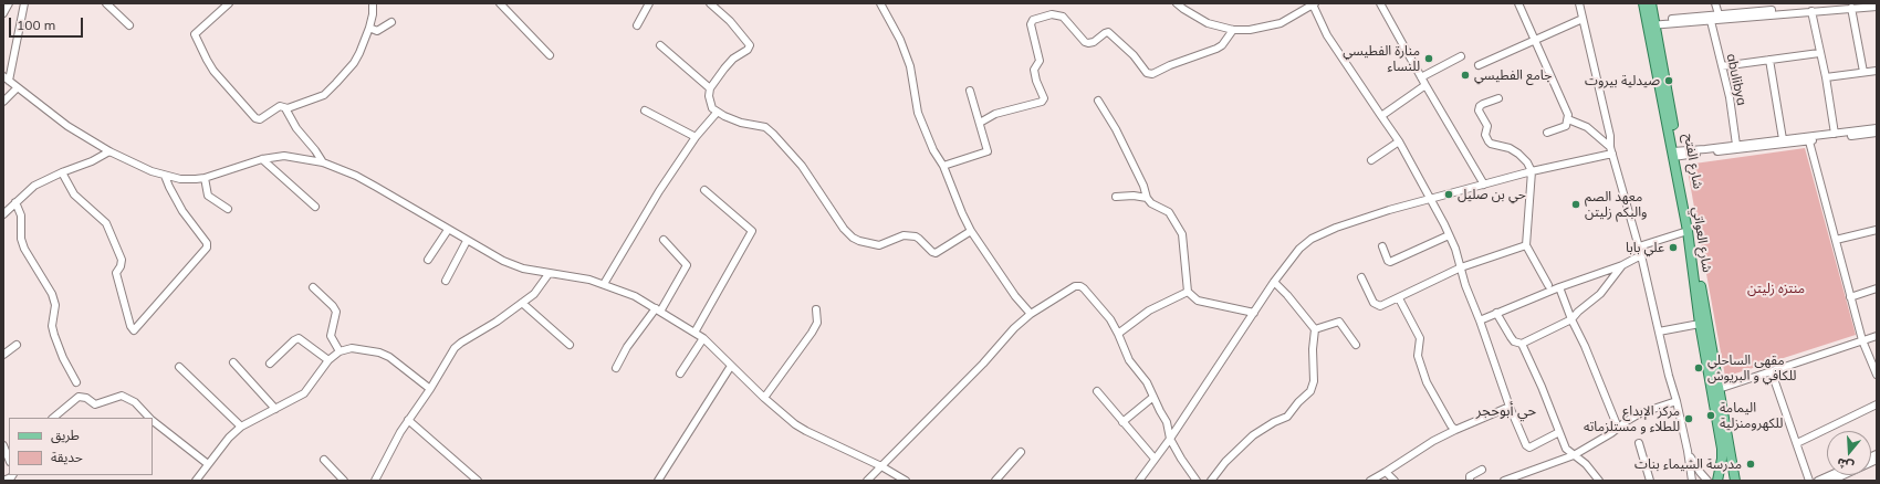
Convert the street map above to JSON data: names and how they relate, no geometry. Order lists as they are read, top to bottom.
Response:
{
  "streets": {
    "main road": ["شارع الفتح", "شارع العواتي"],
    "street": ["abulibya"]
  },
  "crossings": [
    ["شارع الفتح", "شارع العواتي"]
  ],
  "districts": ["حي أبوحجر"],
  "parks": ["منتزه زليتن"],
  "places": [
    "منارة الفطيسي للنساء",
    "جامع الفطيسي",
    "صيدلية بيروت",
    "حي بن صليل",
    "معهد الصم والبكم زليتن",
    "علي بابا",
    "مقهى الساحلي للكافي و البريوش",
    "اليمامة للكهرومنزلية",
    "مركز الإبداع للطلاء و مستلزماته",
    "مدرسة الشيماء بنات"
  ],
  "legend": ["طريق", "حديقة"],
  "scale_bar": "100 m",
  "north": "bottom"
}
